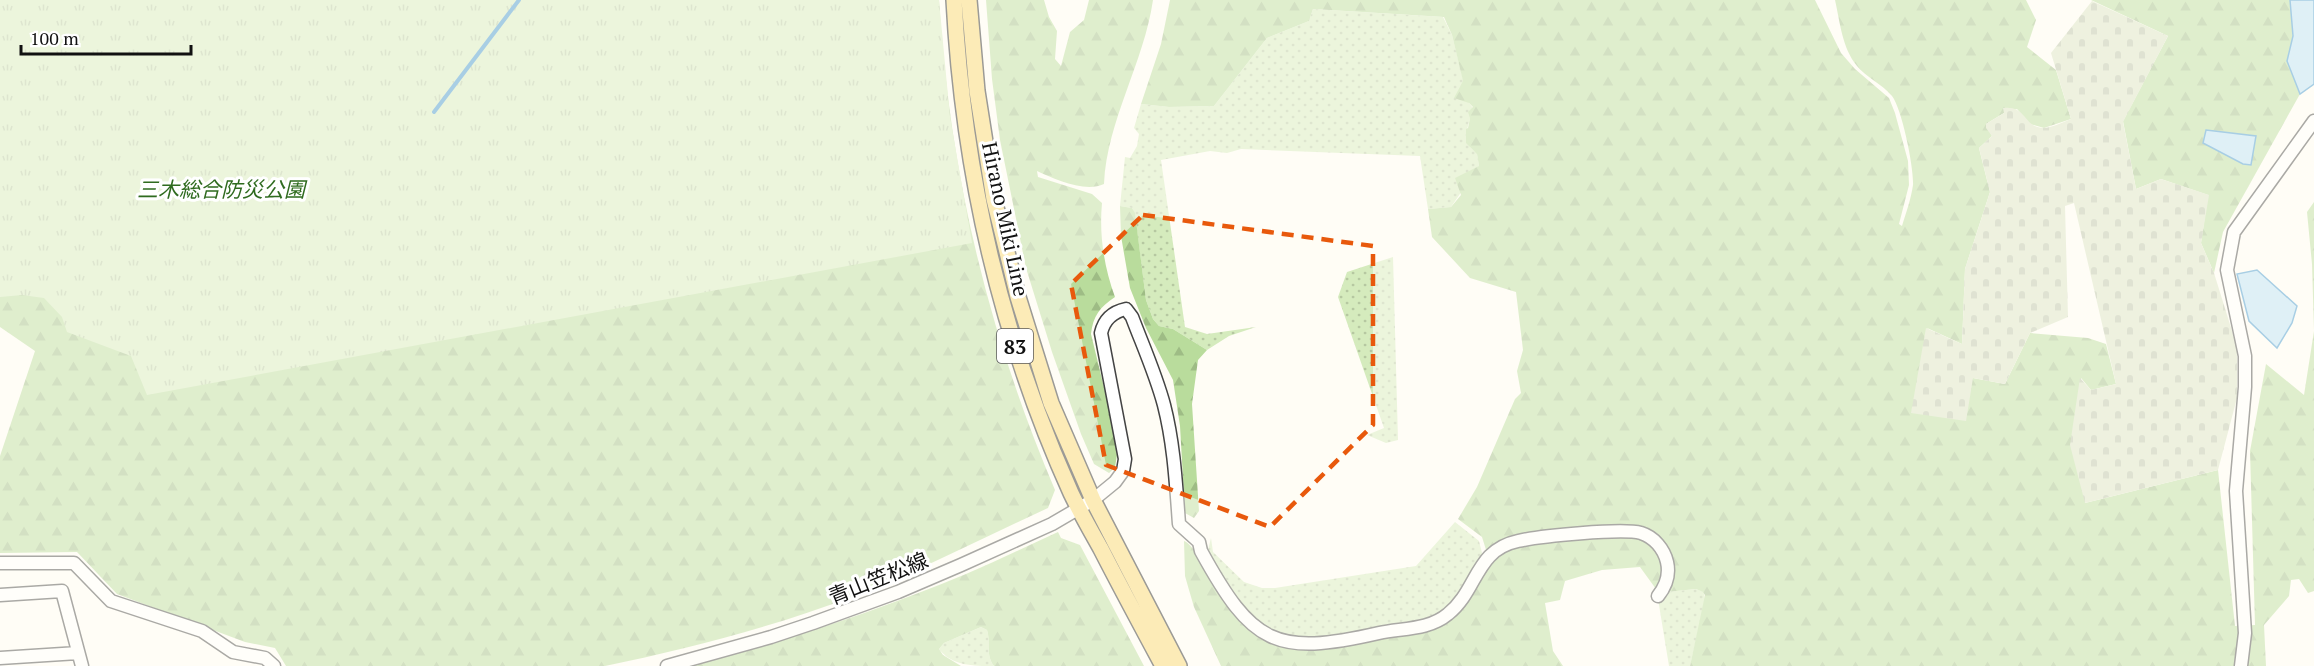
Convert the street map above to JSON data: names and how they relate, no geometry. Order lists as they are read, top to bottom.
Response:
{
  "streets": {
    "main road": ["Hirano Miki Line", "83"],
    "street": ["青山笠松線"]
  },
  "crossings": [
    ["Hirano Miki Line", "青山笠松線"]
  ],
  "parks": ["三木総合防災公園"],
  "scale_bar": "100 m"
}
